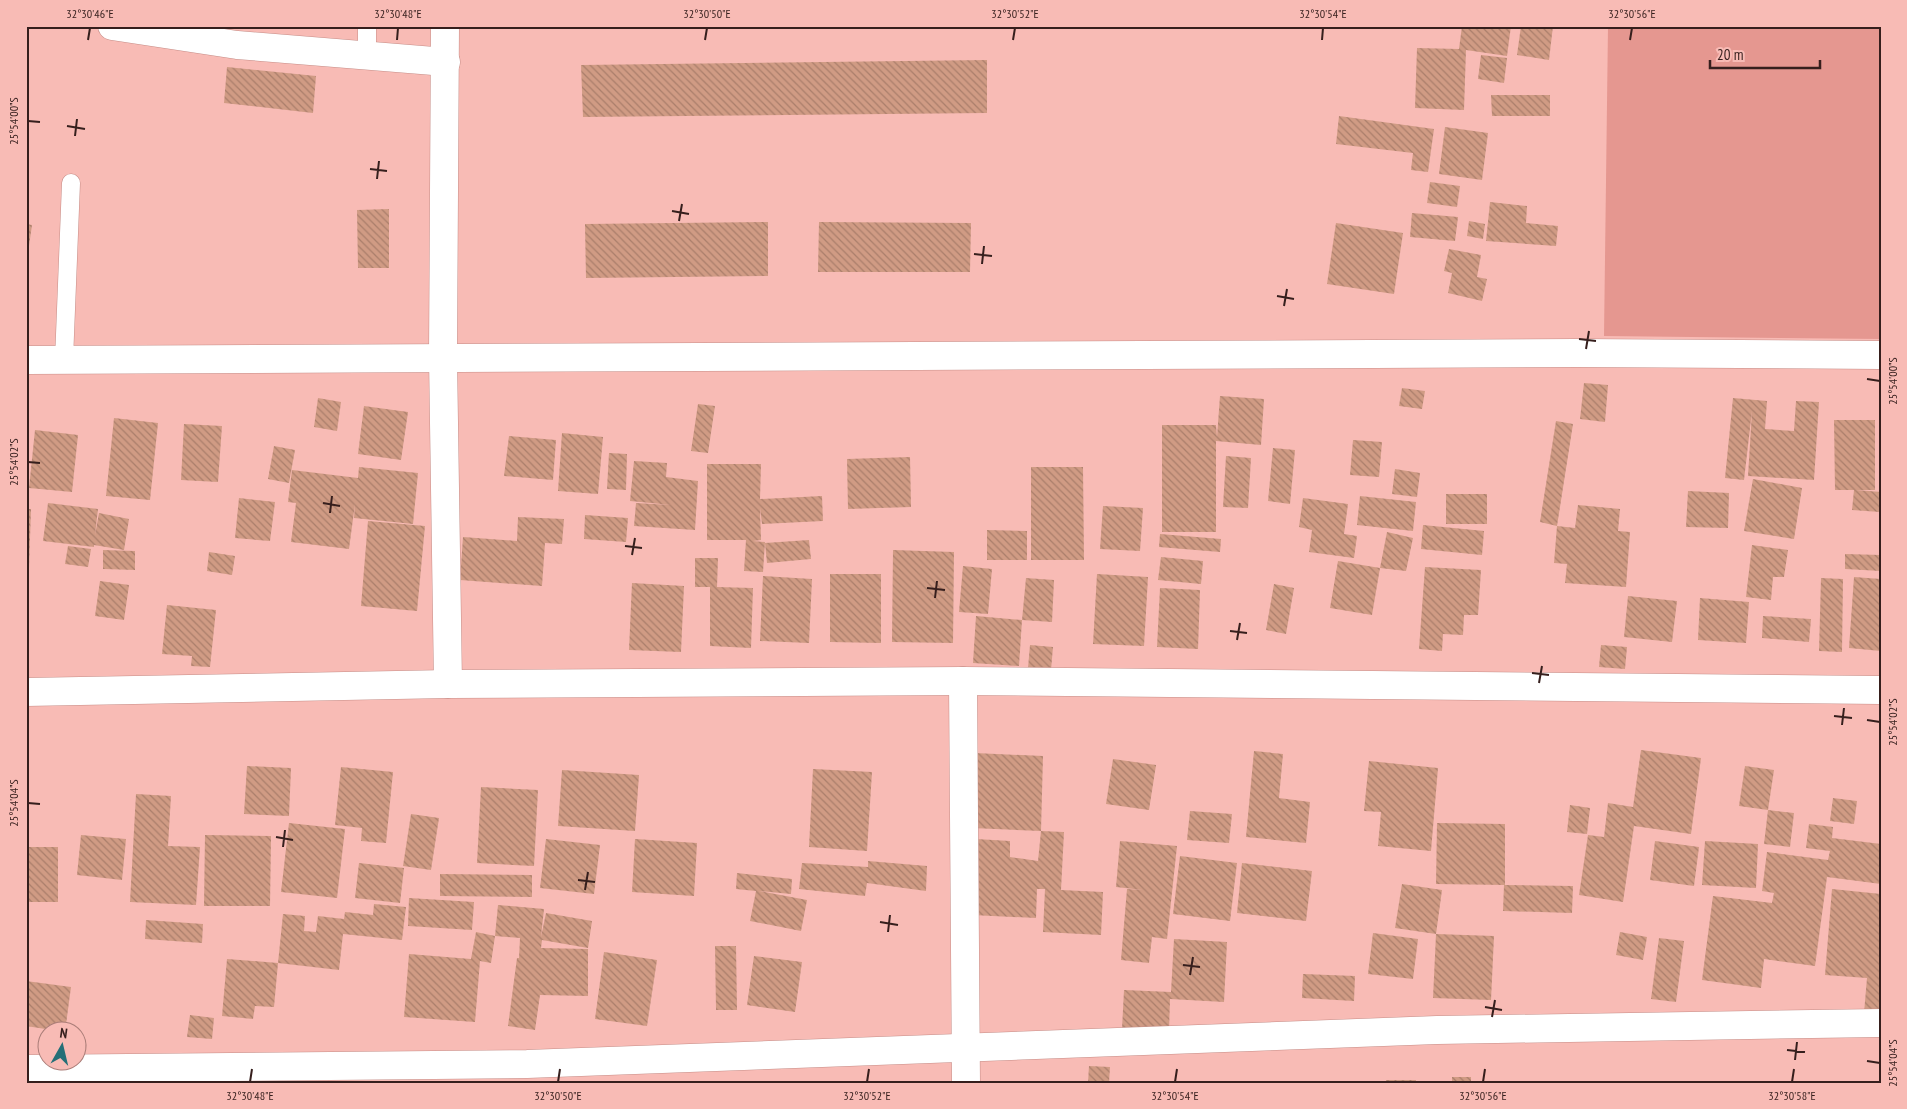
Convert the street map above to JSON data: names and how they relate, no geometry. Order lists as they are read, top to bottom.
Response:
{
  "scale_bar": "20 m",
  "north": "top",
  "coordinates": [
    "32°30'46\"E",
    "32°30'48\"E",
    "32°30'50\"E",
    "32°30'52\"E",
    "32°30'54\"E",
    "32°30'56\"E",
    "25°54'00\"S",
    "25°54'02\"S",
    "25°54'04\"S",
    "32°30'58\"E"
  ]
}
